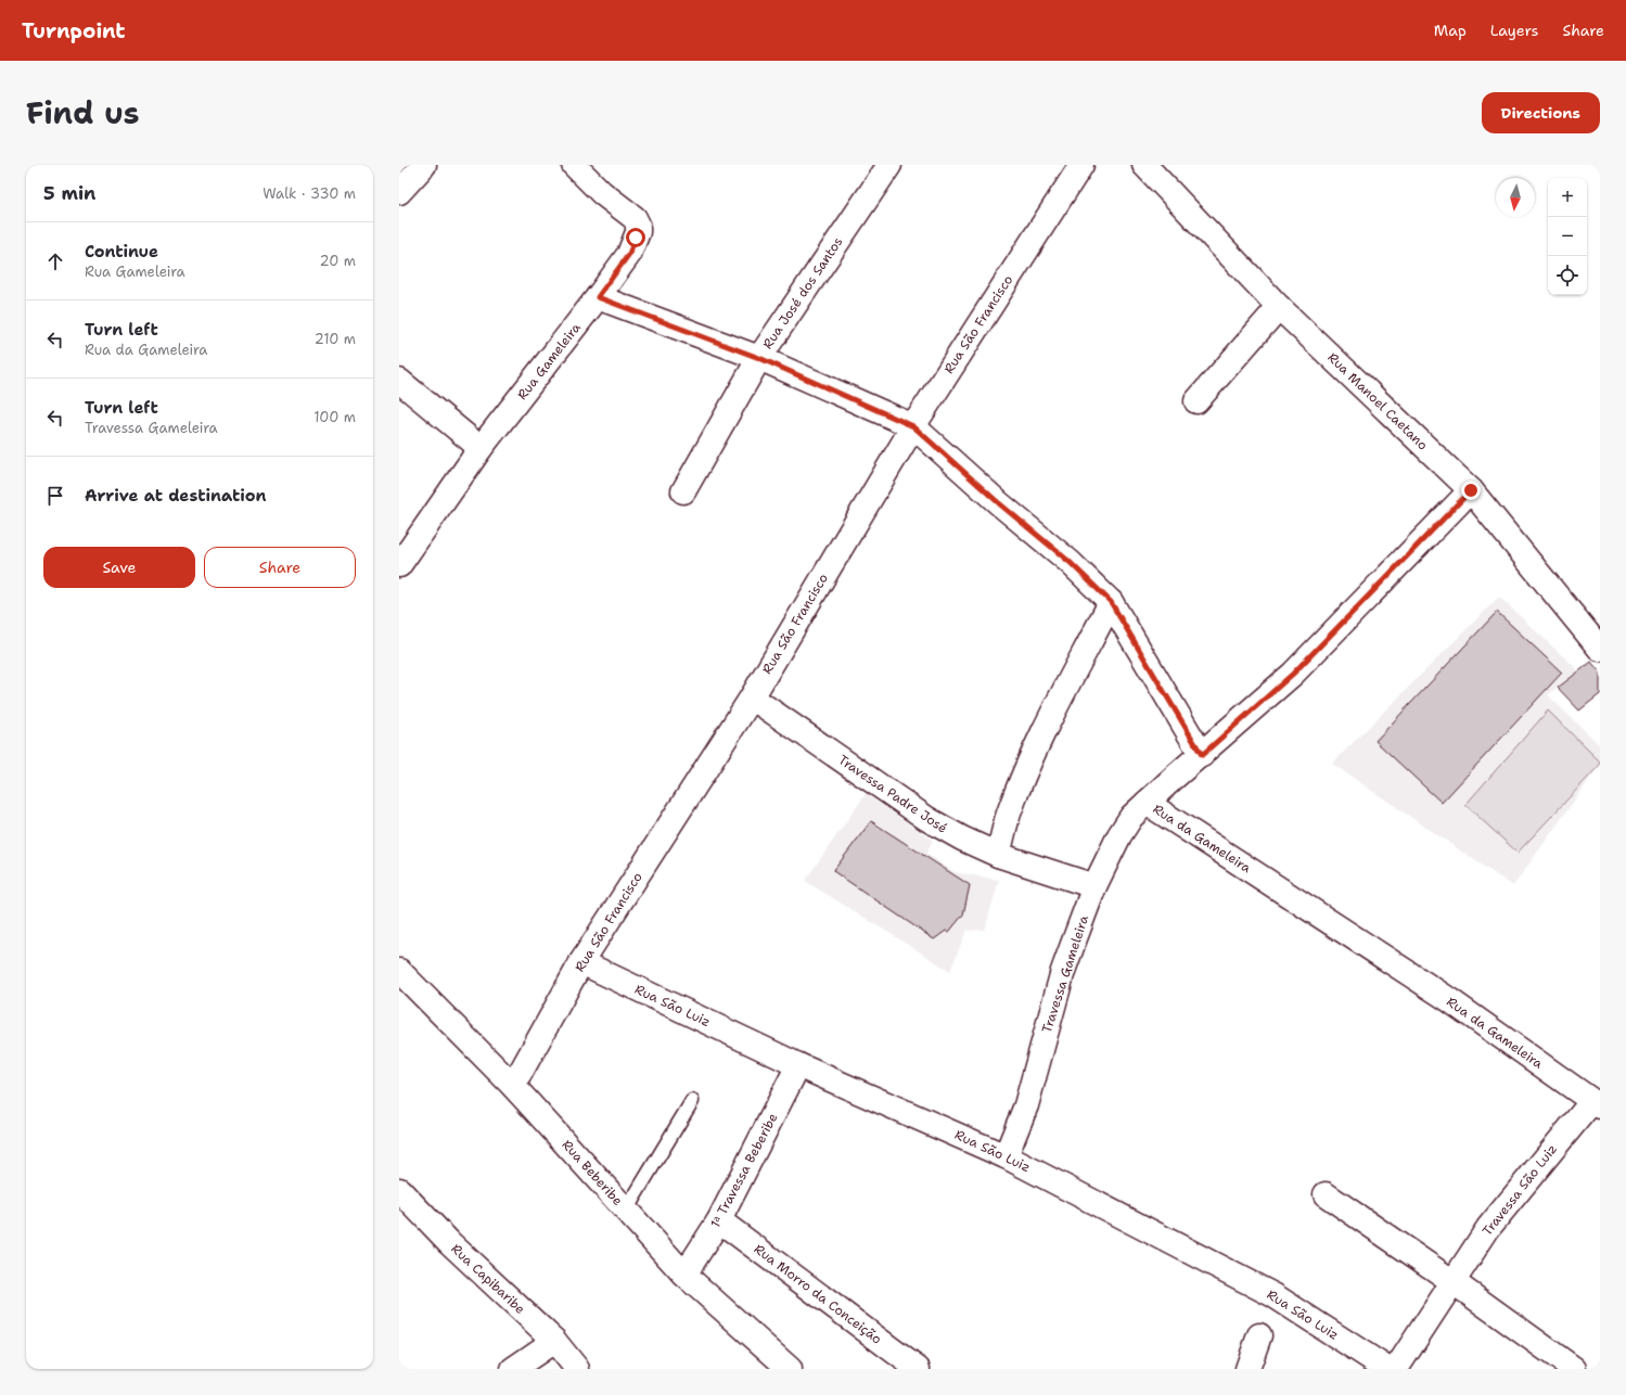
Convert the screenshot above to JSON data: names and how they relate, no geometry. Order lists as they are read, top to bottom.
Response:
{
  "streets": {
    "street": [
      "Rua José dos Santos",
      "Rua São Francisco",
      "Rua Gameleira",
      "Rua Manoel Caetano",
      "Travessa Padre José",
      "Rua da Gameleira",
      "Travessa Gameleira",
      "Rua São Luiz",
      "1ᵃ Travessa Beberibe",
      "Rua Beberibe",
      "Travessa São Luiz",
      "Rua Capibaribe",
      "Rua Morro da Conceição"
    ]
  },
  "crossings": [
    ["Rua São Francisco", "Travessa Padre José"],
    ["Rua São Francisco", "Rua São Luiz"],
    ["Rua São Francisco", "Rua Beberibe"],
    ["Travessa Padre José", "Travessa Gameleira"],
    ["Rua da Gameleira", "Travessa Gameleira"],
    ["Rua da Gameleira", "Travessa São Luiz"],
    ["Travessa Gameleira", "Rua São Luiz"],
    ["Rua São Luiz", "1ᵃ Travessa Beberibe"],
    ["1ᵃ Travessa Beberibe", "Rua Beberibe"],
    ["1ᵃ Travessa Beberibe", "Rua Morro da Conceição"]
  ],
  "north": "bottom",
  "page": {
    "header": "Turnpoint",
    "nav": ["Map", "Layers", "Share"],
    "title": "Find us",
    "buttons": [
      "Directions",
      ["Save", "Share"]
    ],
    "heading": ["5 min", "Walk · 330 m"],
    "map_buttons": ["+", "−"],
    "list": [
      ["Continue", "Rua Gameleira", "20 m"],
      ["Turn left", "Rua da Gameleira", "210 m"],
      ["Turn left", "Travessa Gameleira", "100 m"],
      "Arrive at destination"
    ]
  }
}
